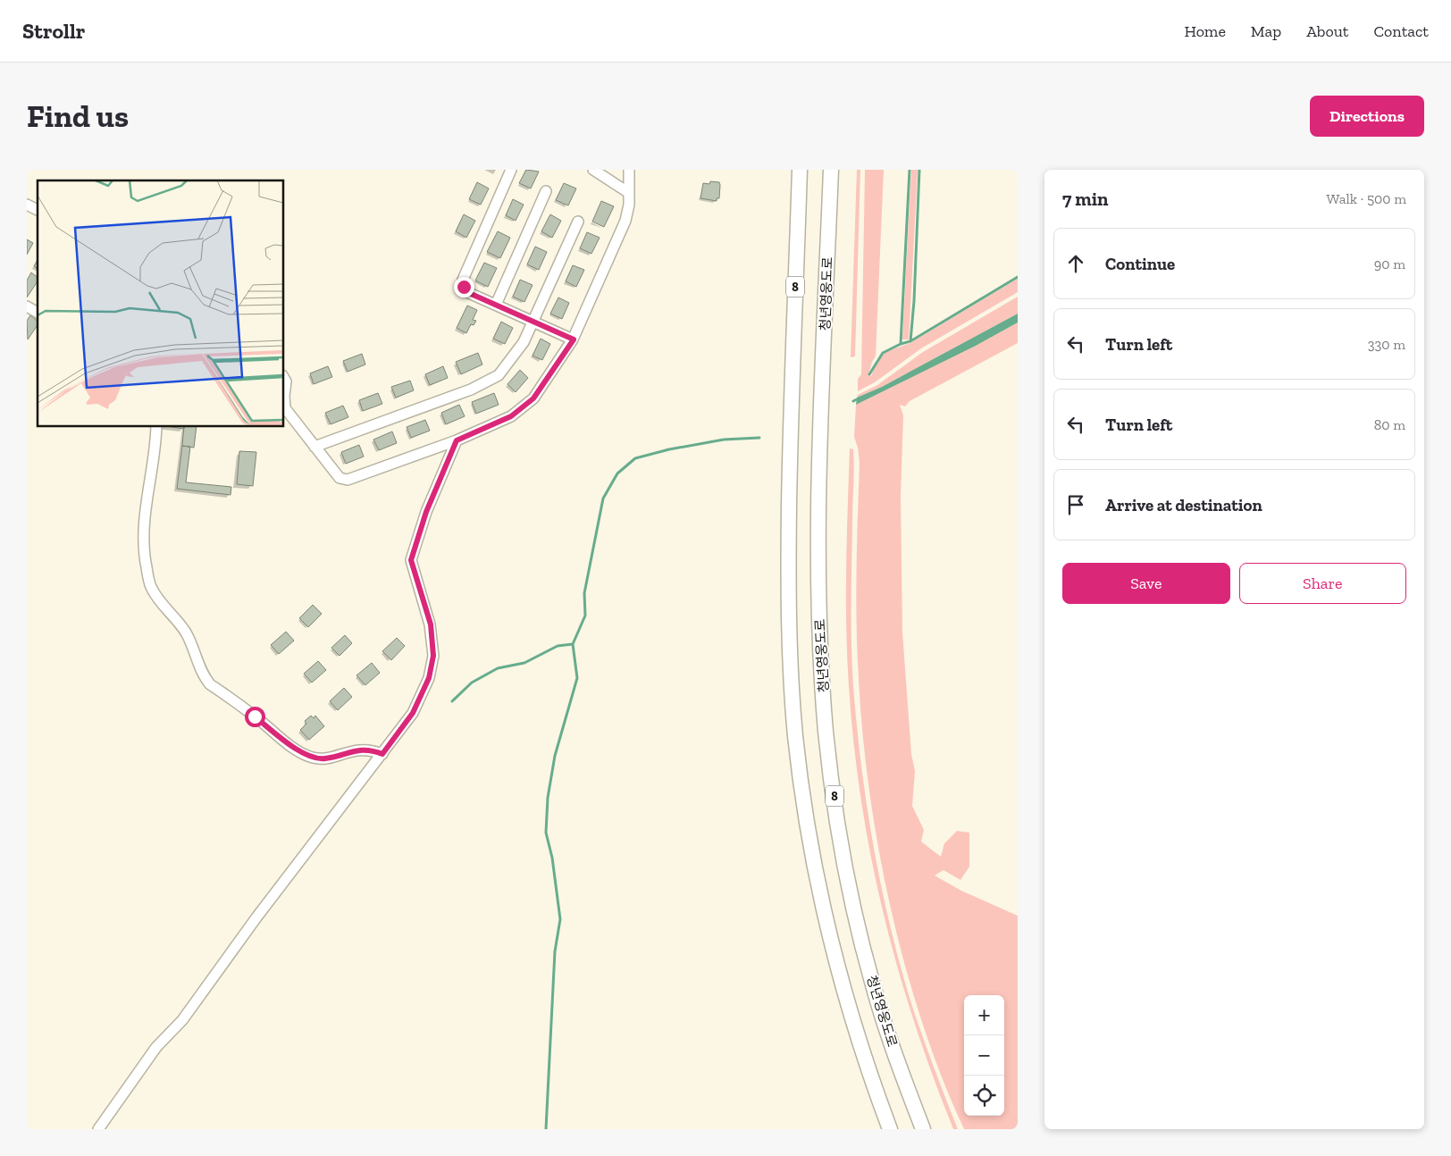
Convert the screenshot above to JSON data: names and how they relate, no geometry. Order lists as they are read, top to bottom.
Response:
{
  "streets": {
    "highway": ["8", "청년영웅도로"]
  },
  "page": {
    "header": "Strollr",
    "nav": [
      "Home",
      "Map",
      "About",
      "Contact"
    ],
    "buttons": [
      "Directions",
      ["Save", "Share"]
    ],
    "title": "Find us",
    "heading": ["7 min", "Walk · 500 m"],
    "list": [
      ["Continue", "90 m"],
      ["Turn left", "330 m"],
      ["Turn left", "80 m"],
      "Arrive at destination"
    ],
    "map_buttons": ["+", "−"]
  }
}
